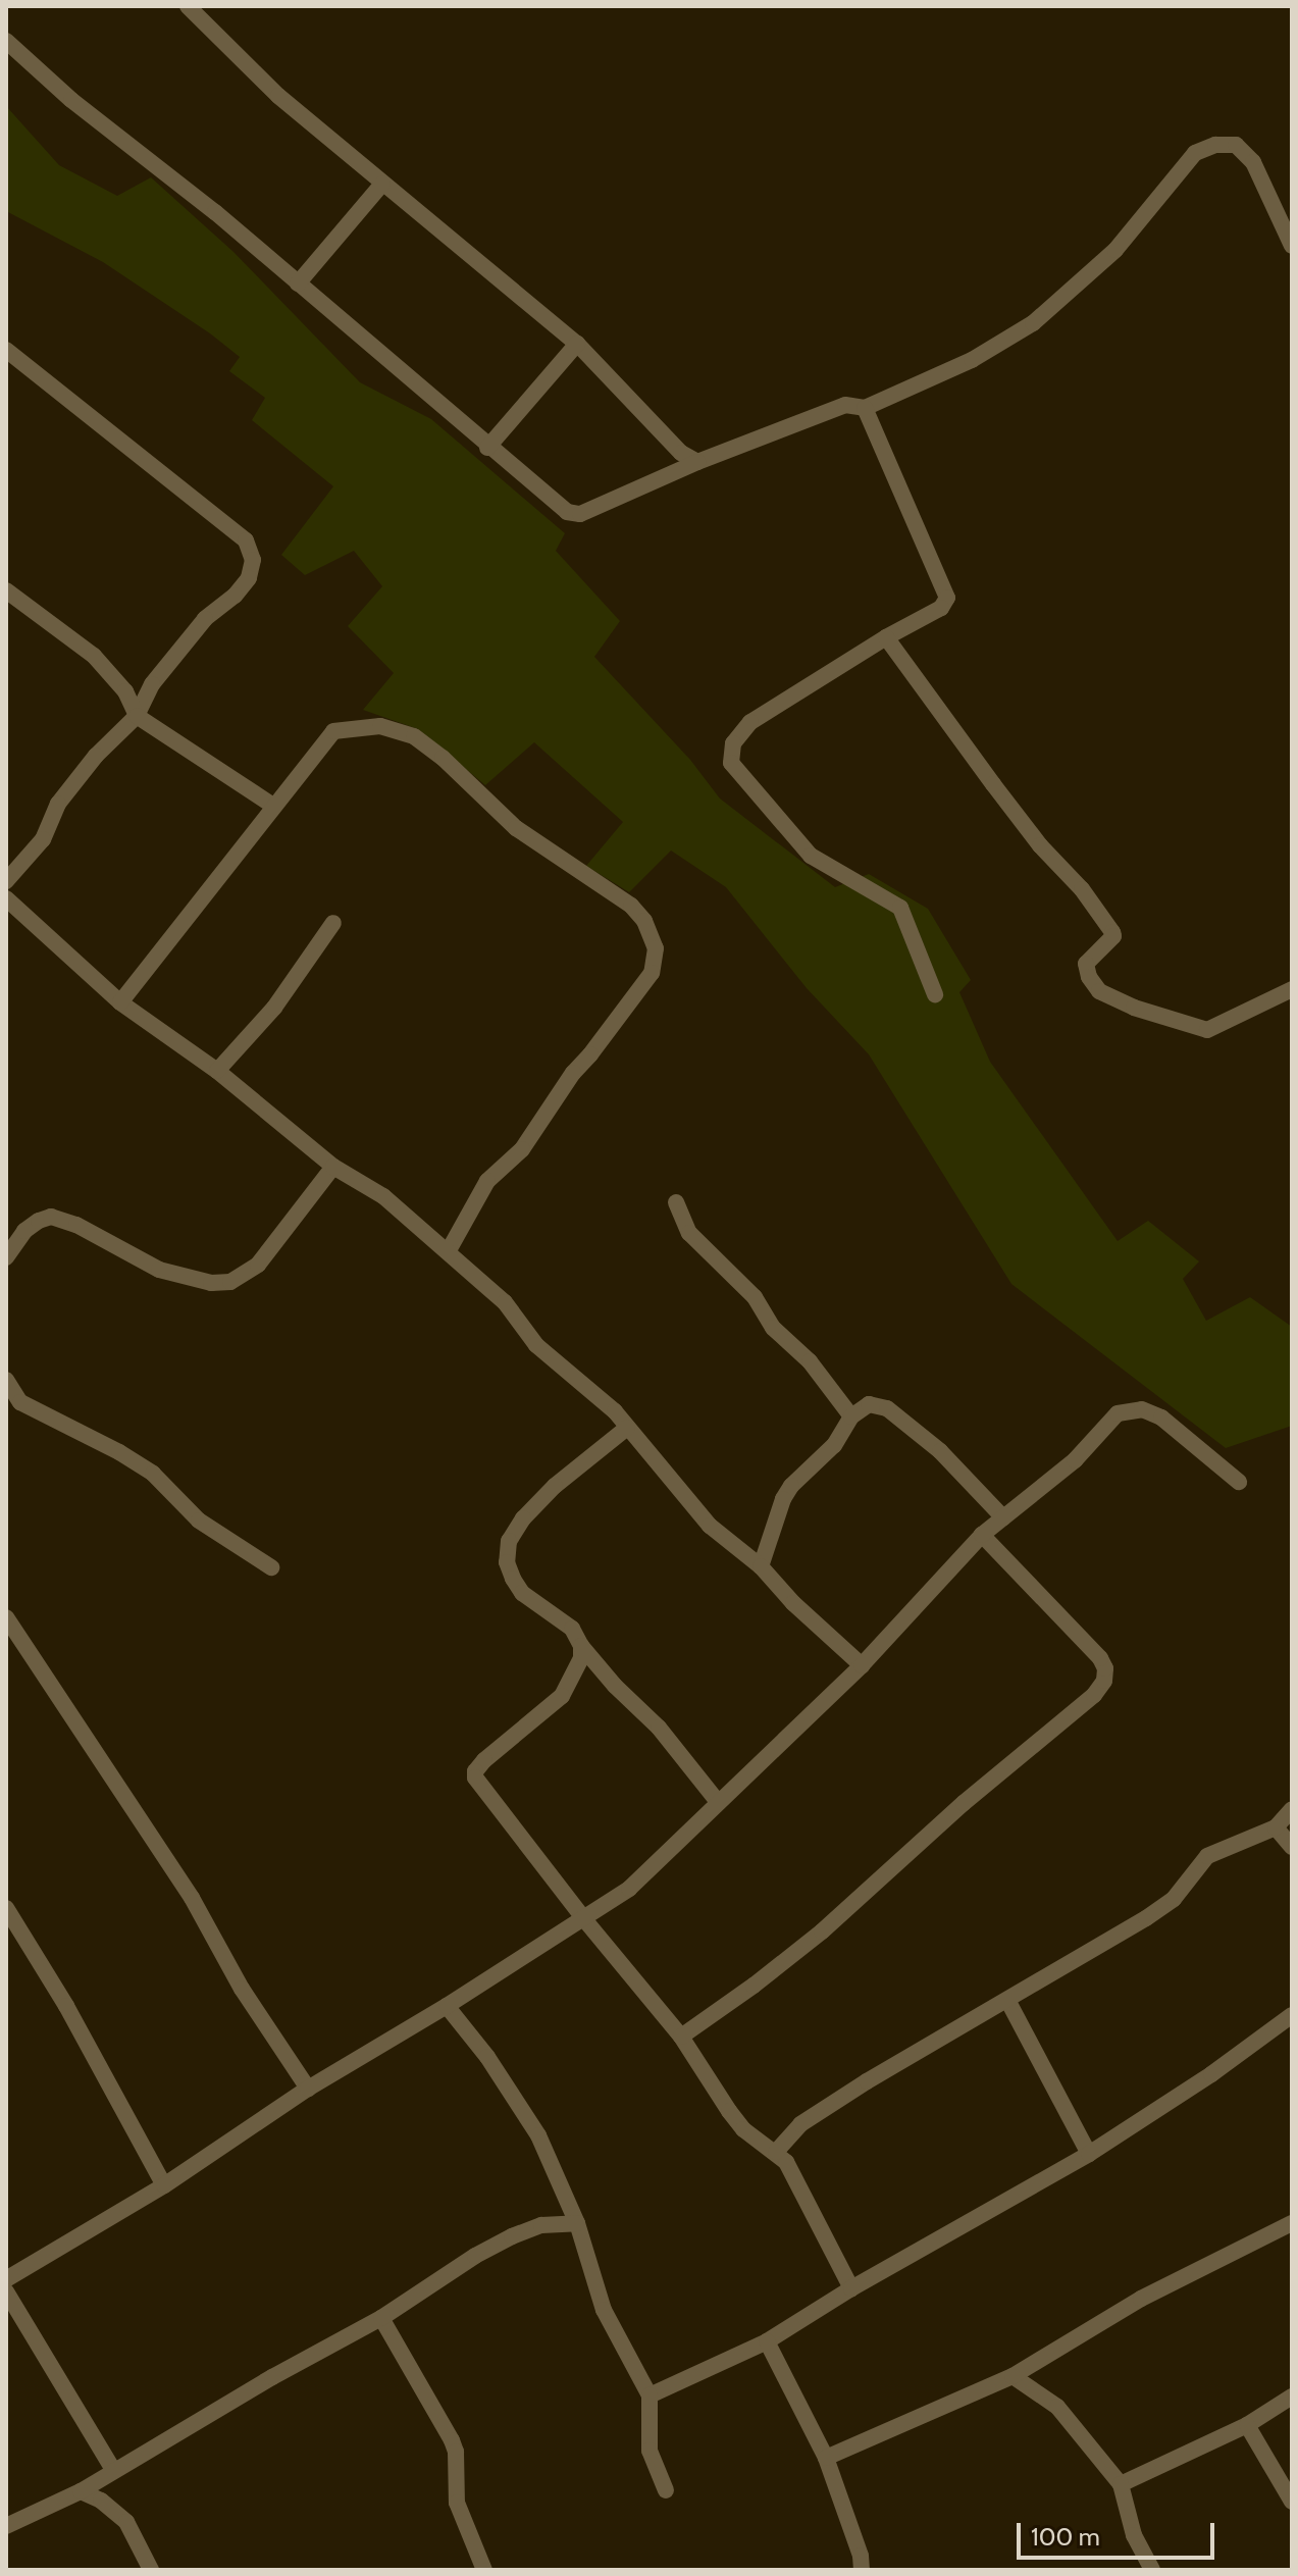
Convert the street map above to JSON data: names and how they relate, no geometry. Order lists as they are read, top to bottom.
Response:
{
  "scale_bar": "100 m"
}
